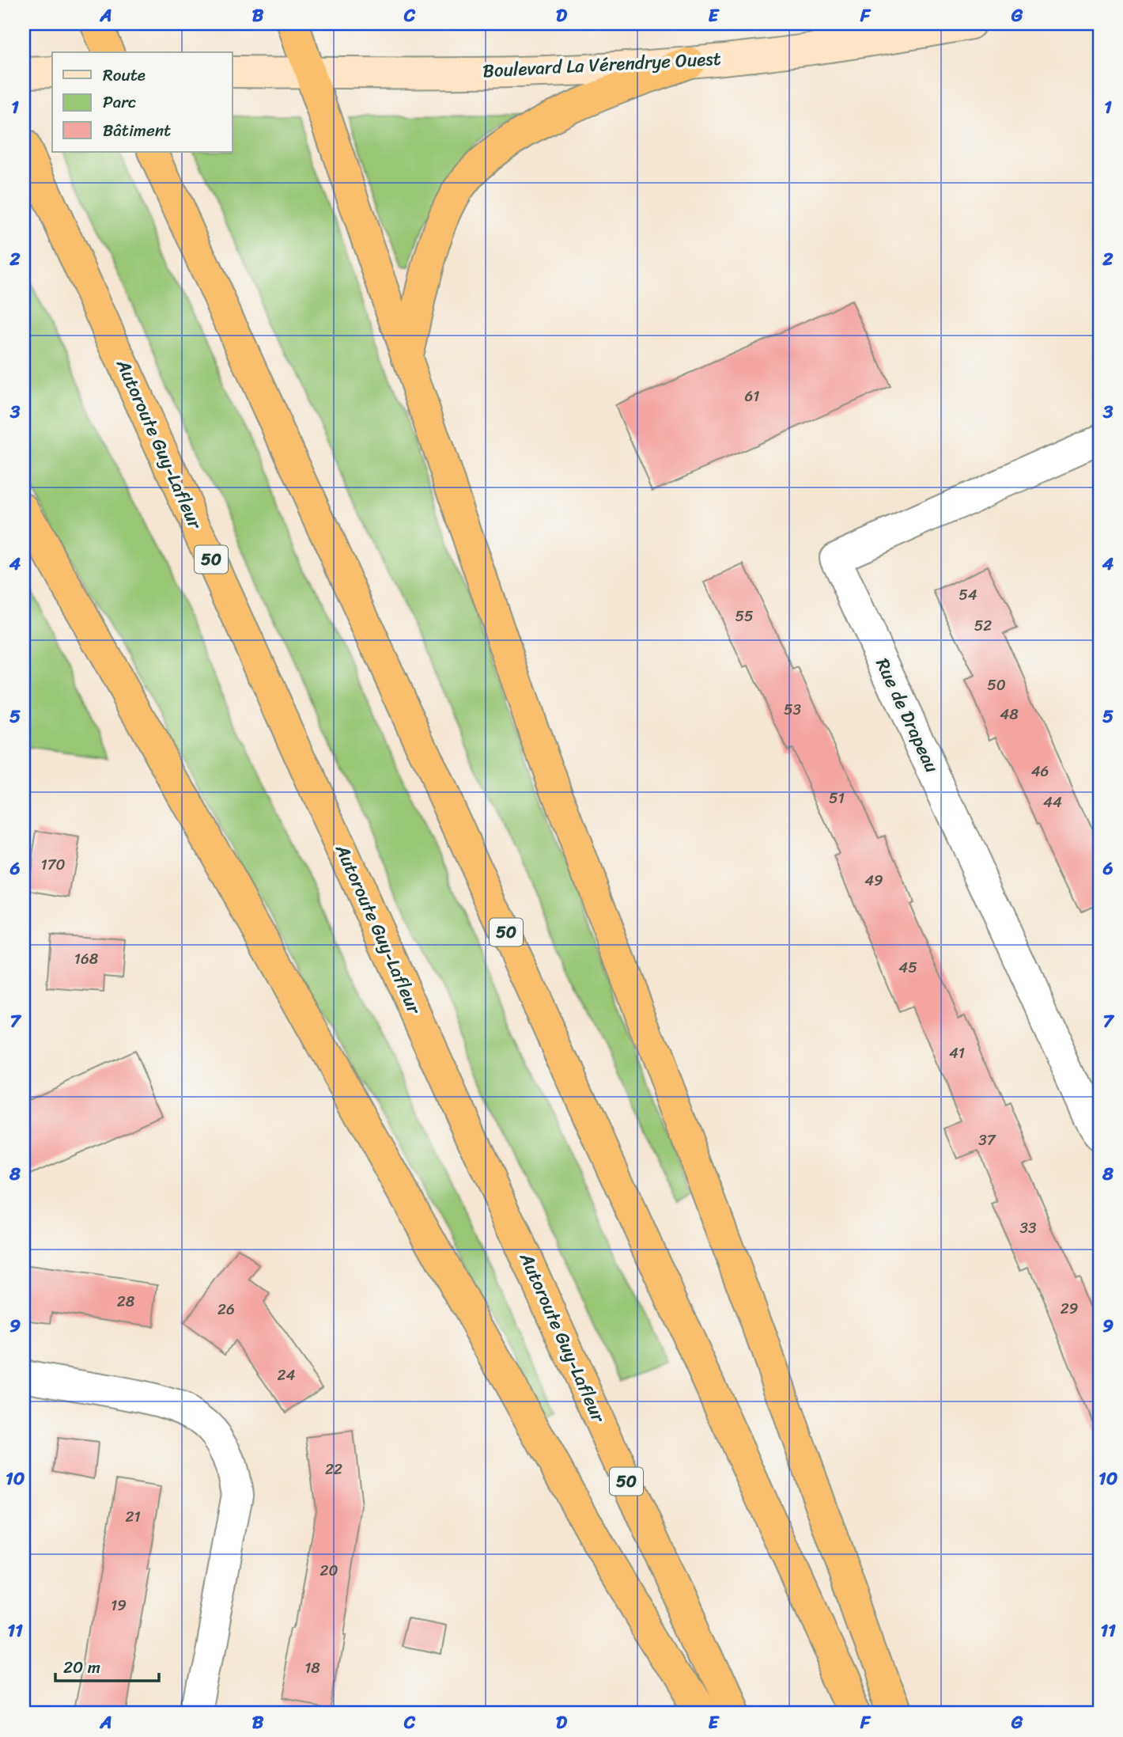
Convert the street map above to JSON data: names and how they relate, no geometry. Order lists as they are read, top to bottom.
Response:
{
  "streets": {
    "highway": ["Autoroute Guy-Lafleur", "50"],
    "main road": ["Boulevard La Vérendrye Ouest"],
    "street": ["Rue de Drapeau"]
  },
  "house_numbers": [
    "61",
    "54",
    "55",
    "52",
    "50",
    "53",
    "48",
    "46",
    "51",
    "44",
    "170",
    "49",
    "168",
    "45",
    "41",
    "37",
    "33",
    "28",
    "29",
    "26",
    "24",
    "22",
    "21",
    "20",
    "19",
    "18"
  ],
  "legend": ["Route", "Parc", "Bâtiment"],
  "scale_bar": "20 m",
  "grid": {
    "columns": [
      "A",
      "B",
      "C",
      "D",
      "E",
      "F",
      "G"
    ],
    "rows": [
      "1",
      "2",
      "3",
      "4",
      "5",
      "6",
      "7",
      "8",
      "9",
      "10",
      "11"
    ]
  }
}
